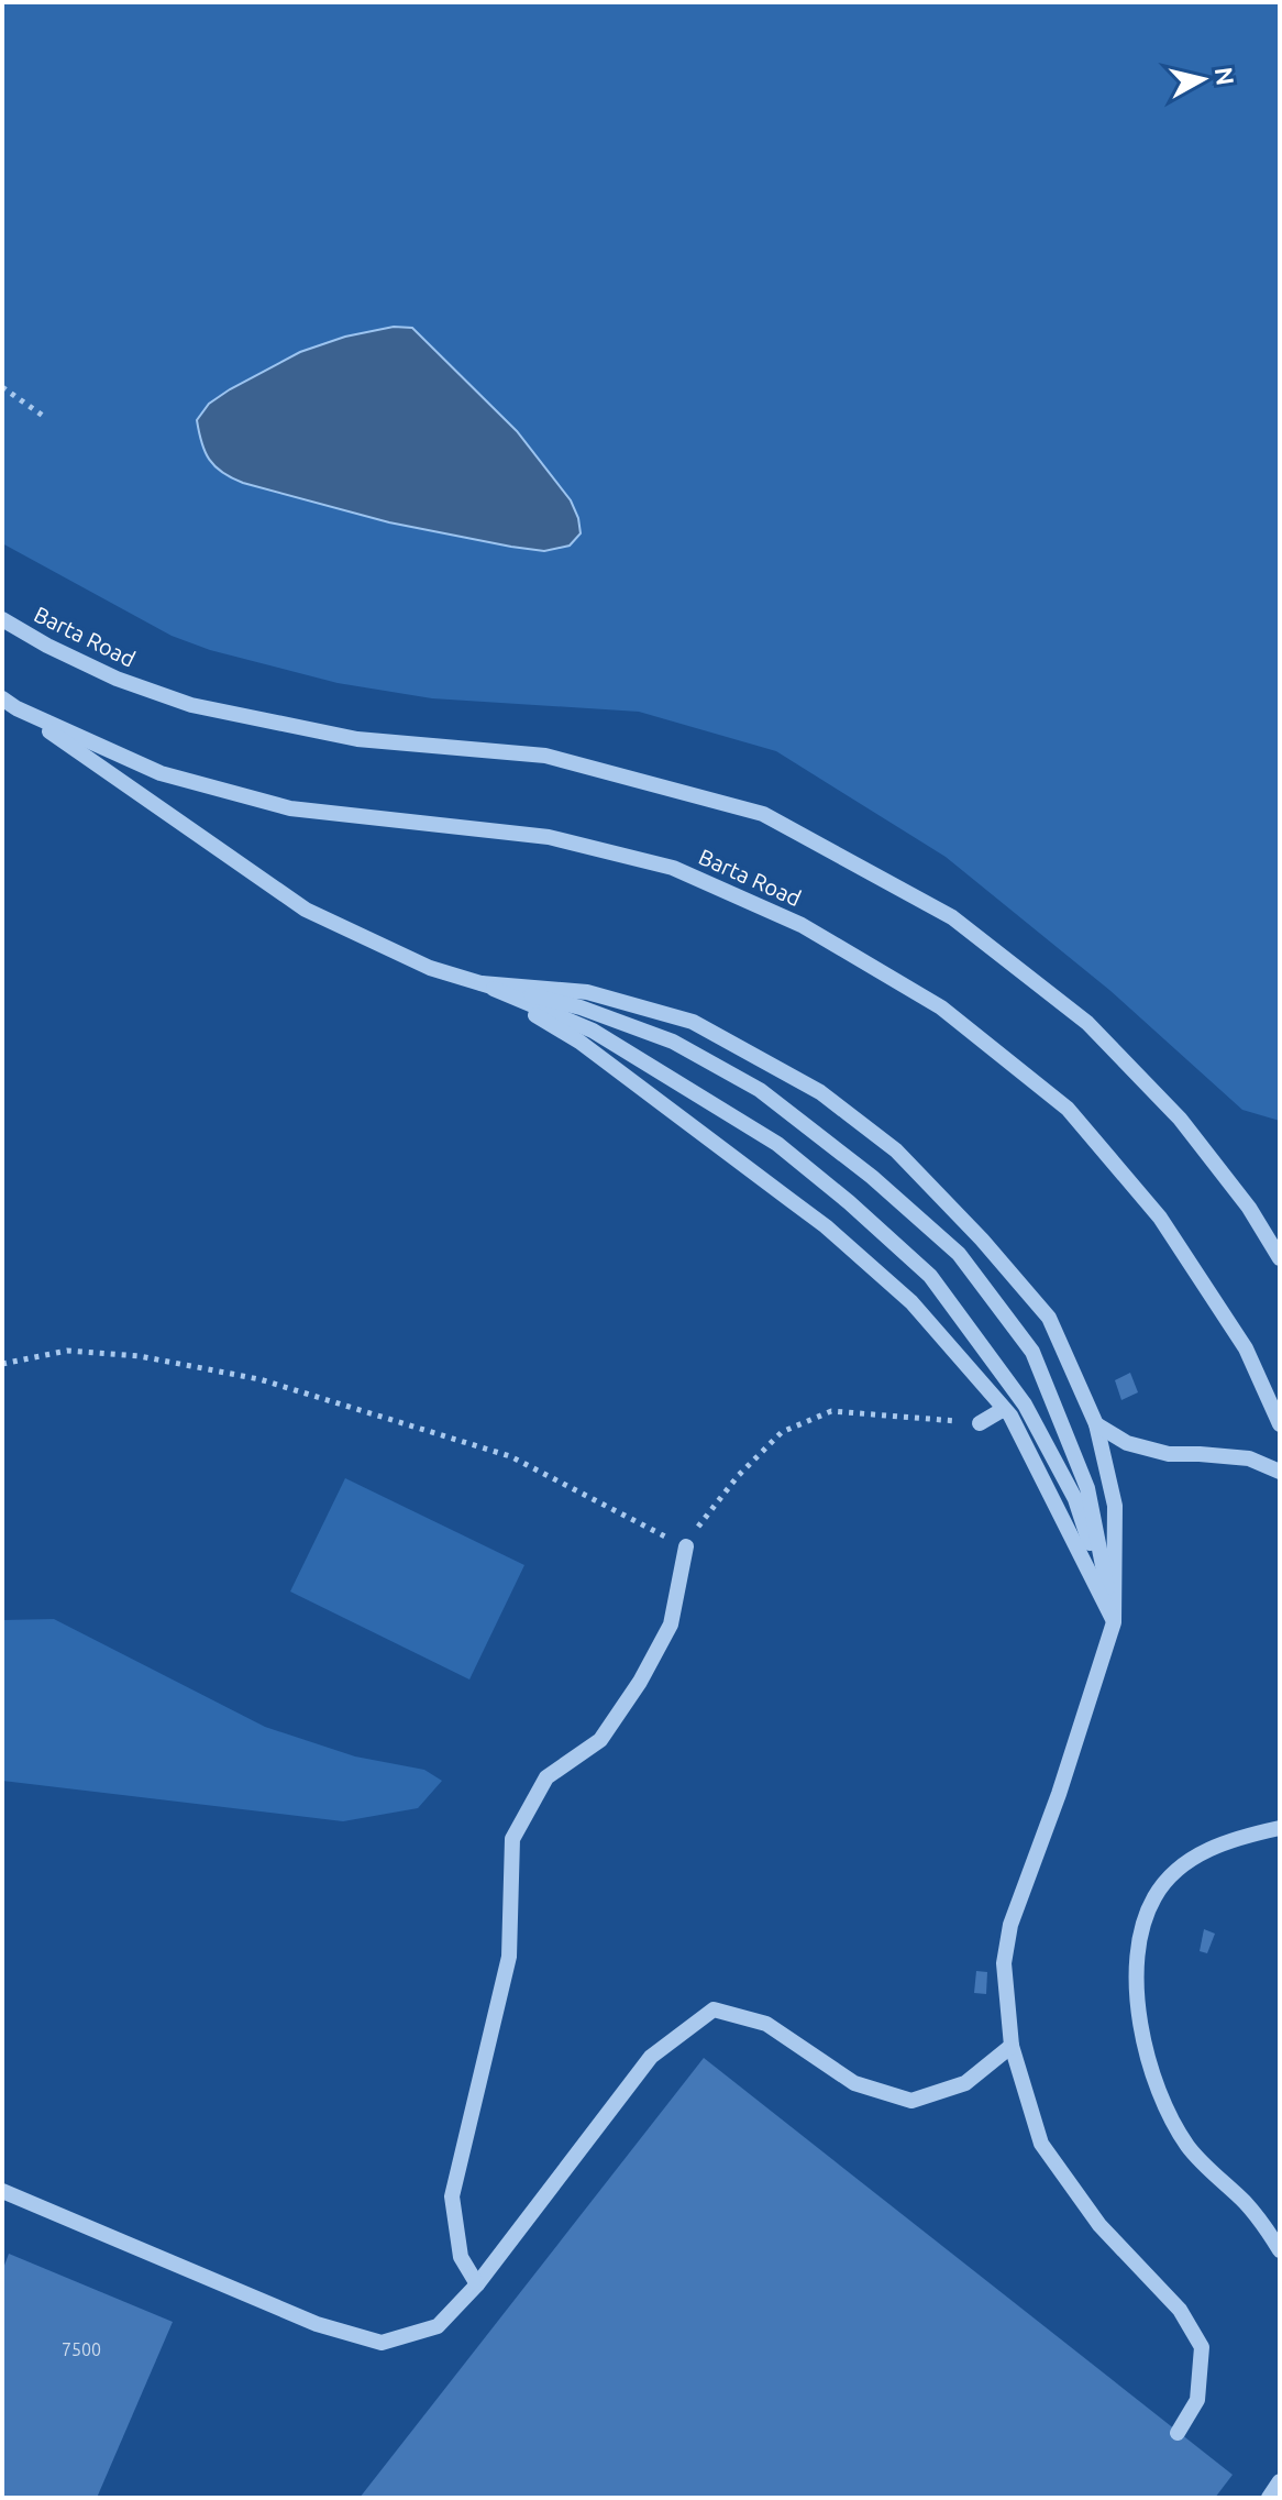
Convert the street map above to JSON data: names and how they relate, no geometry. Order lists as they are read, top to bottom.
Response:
{
  "streets": {
    "street": ["Barta Road"]
  },
  "house_numbers": ["7500"],
  "north": "right"
}
